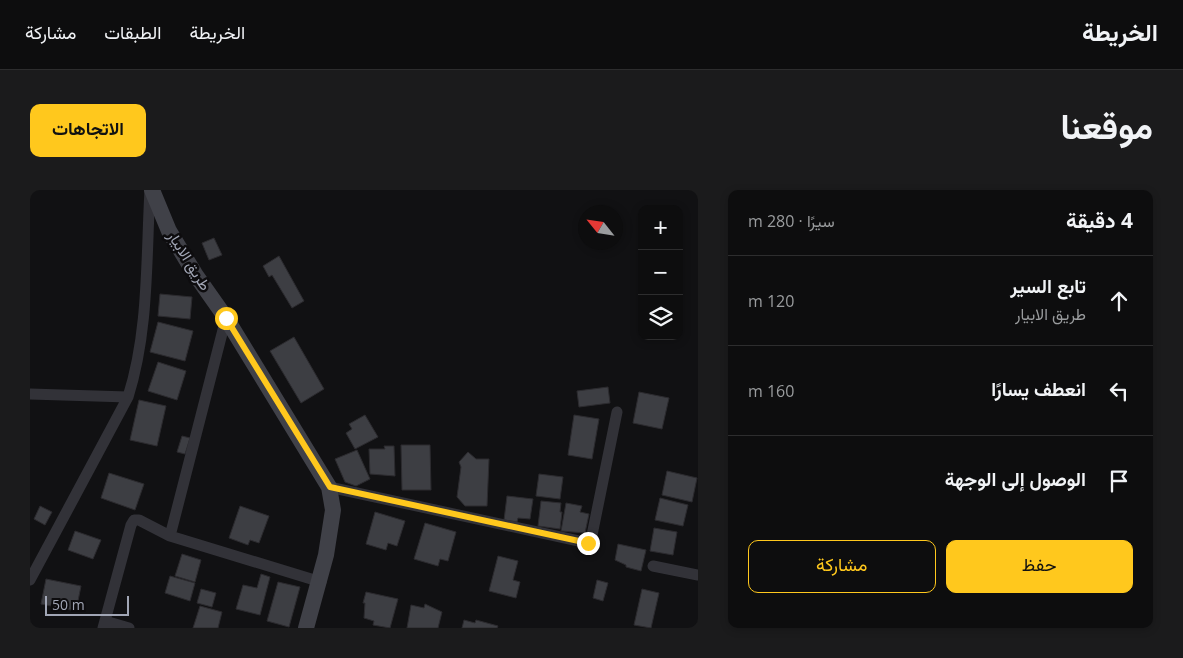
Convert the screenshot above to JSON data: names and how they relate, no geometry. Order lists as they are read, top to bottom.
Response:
{
  "streets": {
    "main road": ["طريق الابيار"]
  },
  "scale_bar": "50 m",
  "north": "top left",
  "page": {
    "header": "الخريطة",
    "nav": ["الخريطة", "الطبقات", "مشاركة"],
    "title": "موقعنا",
    "buttons": [
      "الاتجاهات",
      ["حفظ", "مشاركة"]
    ],
    "heading": ["4 دقيقة", "سيرًا · 280 m"],
    "map_buttons": ["+", "−"],
    "list": [
      ["تابع السير", "طريق الابيار", "120 m"],
      ["انعطف يسارًا", "160 m"],
      "الوصول إلى الوجهة"
    ],
    "scale": "50 m"
  }
}
